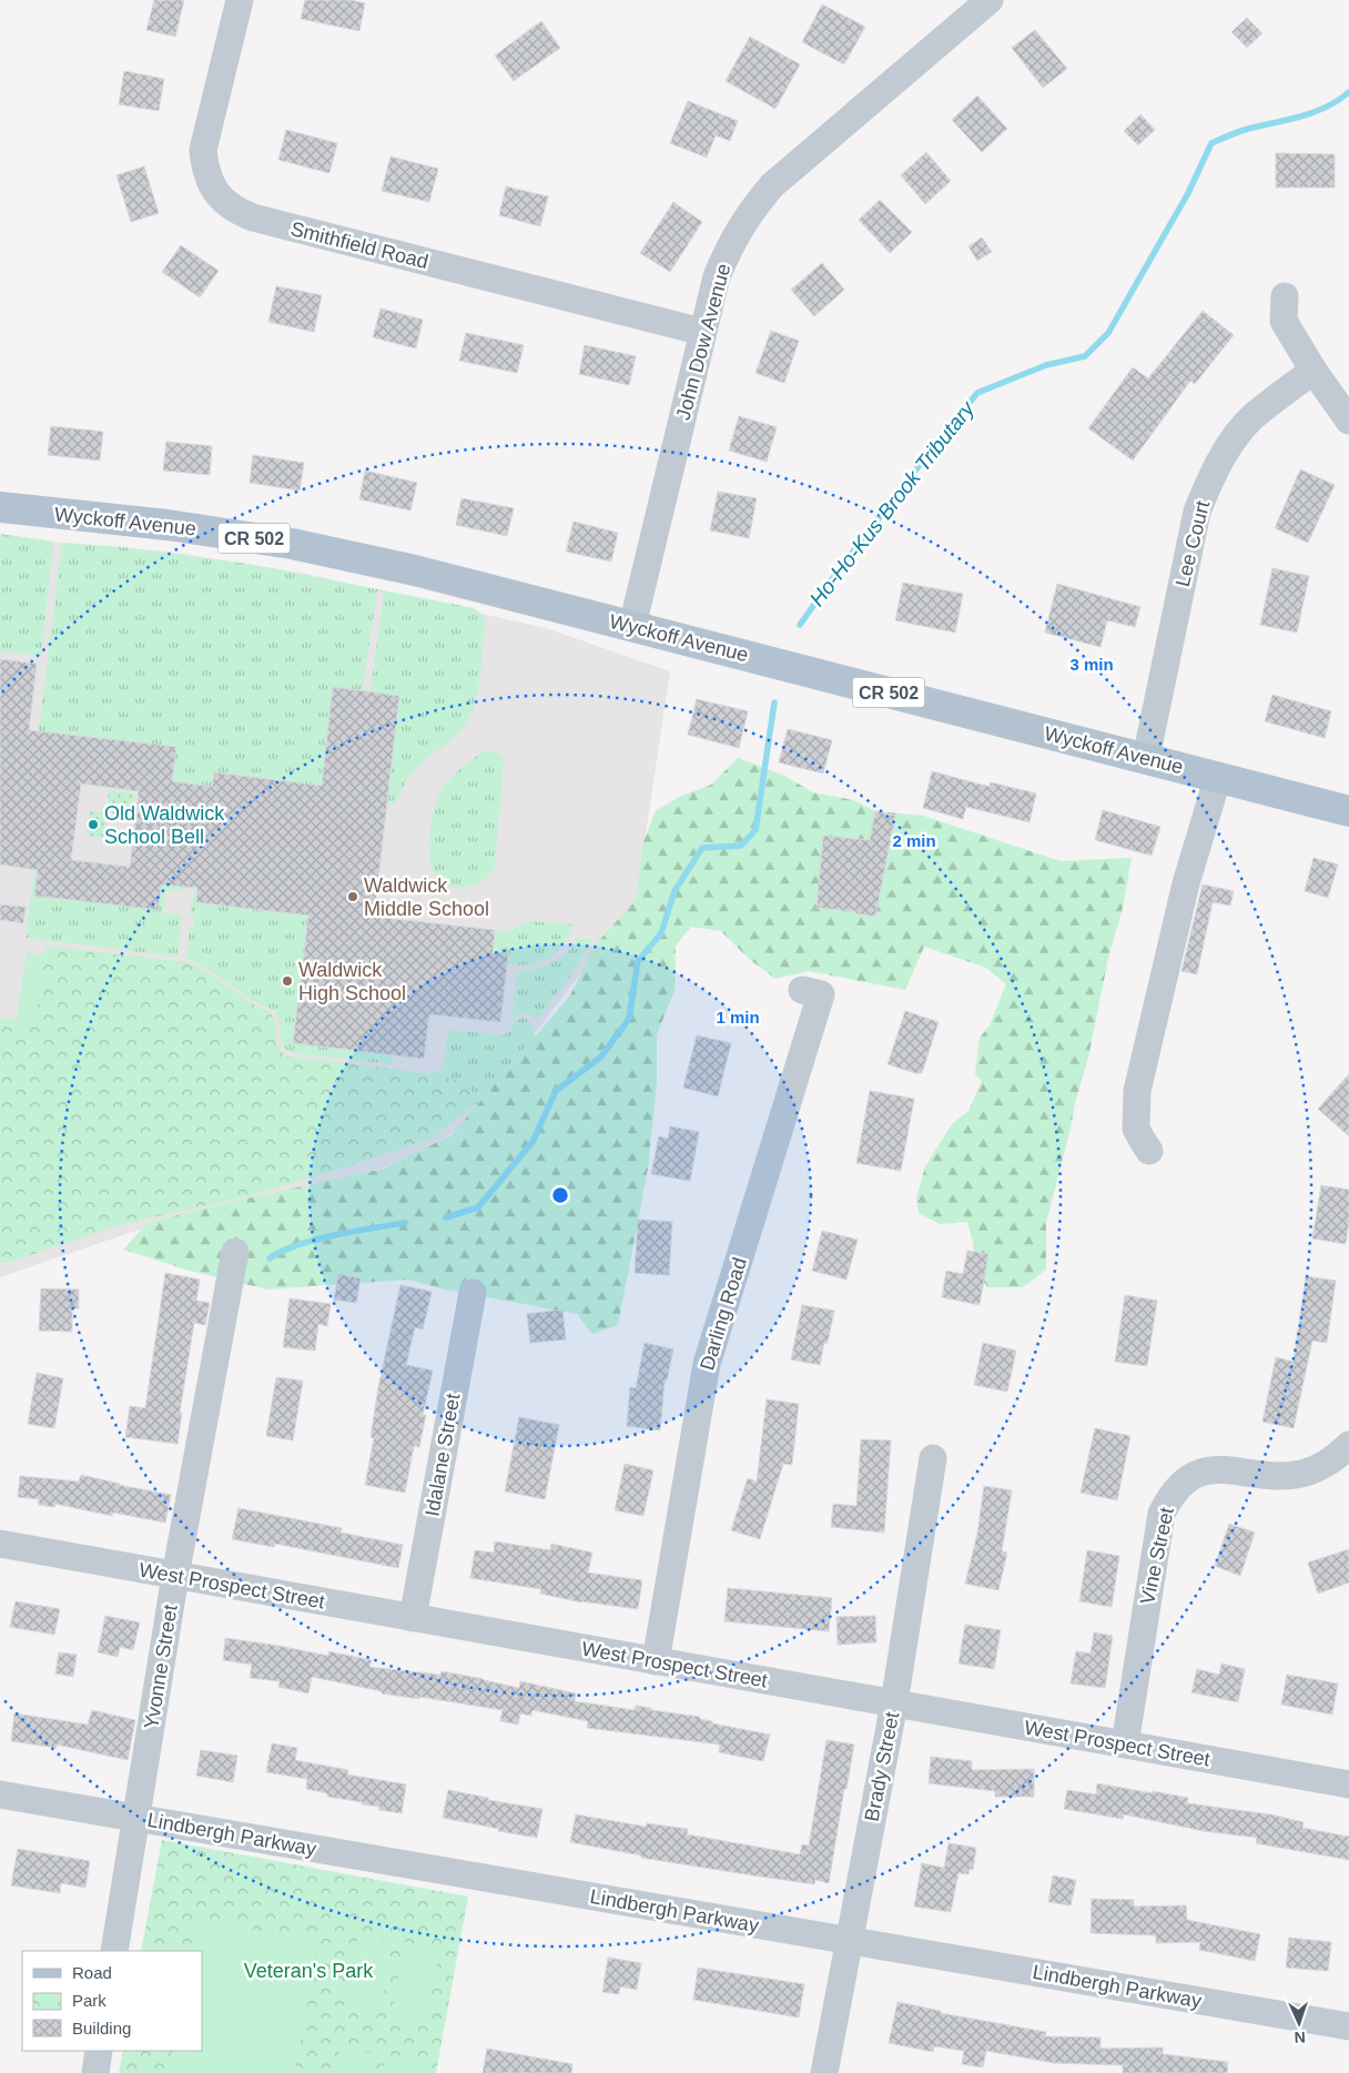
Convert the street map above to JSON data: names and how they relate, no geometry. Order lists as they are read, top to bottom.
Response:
{
  "streets": {
    "main road": ["Wyckoff Avenue", "CR 502"],
    "street": [
      "Smithfield Road",
      "John Dow Avenue",
      "Lee Court",
      "Darling Road",
      "Idalane Street",
      "Vine Street",
      "West Prospect Street",
      "Yvonne Street",
      "Brady Street",
      "Lindbergh Parkway"
    ]
  },
  "crossings": [
    ["Smithfield Road", "John Dow Avenue"],
    ["John Dow Avenue", "Wyckoff Avenue"],
    ["Wyckoff Avenue", "Lee Court"],
    ["Darling Road", "West Prospect Street"],
    ["Idalane Street", "West Prospect Street"],
    ["Vine Street", "West Prospect Street"],
    ["West Prospect Street", "Yvonne Street"],
    ["West Prospect Street", "Brady Street"],
    ["Yvonne Street", "Lindbergh Parkway"],
    ["Brady Street", "Lindbergh Parkway"]
  ],
  "water": ["Ho-Ho-Kus Brook Tributary"],
  "parks": ["Veteran's Park"],
  "places": ["Old Waldwick School Bell", "Waldwick Middle School", "Waldwick High School"],
  "legend": ["Road", "Park", "Building"],
  "north": "bottom",
  "rings": ["3 min", "2 min", "1 min"]
}
